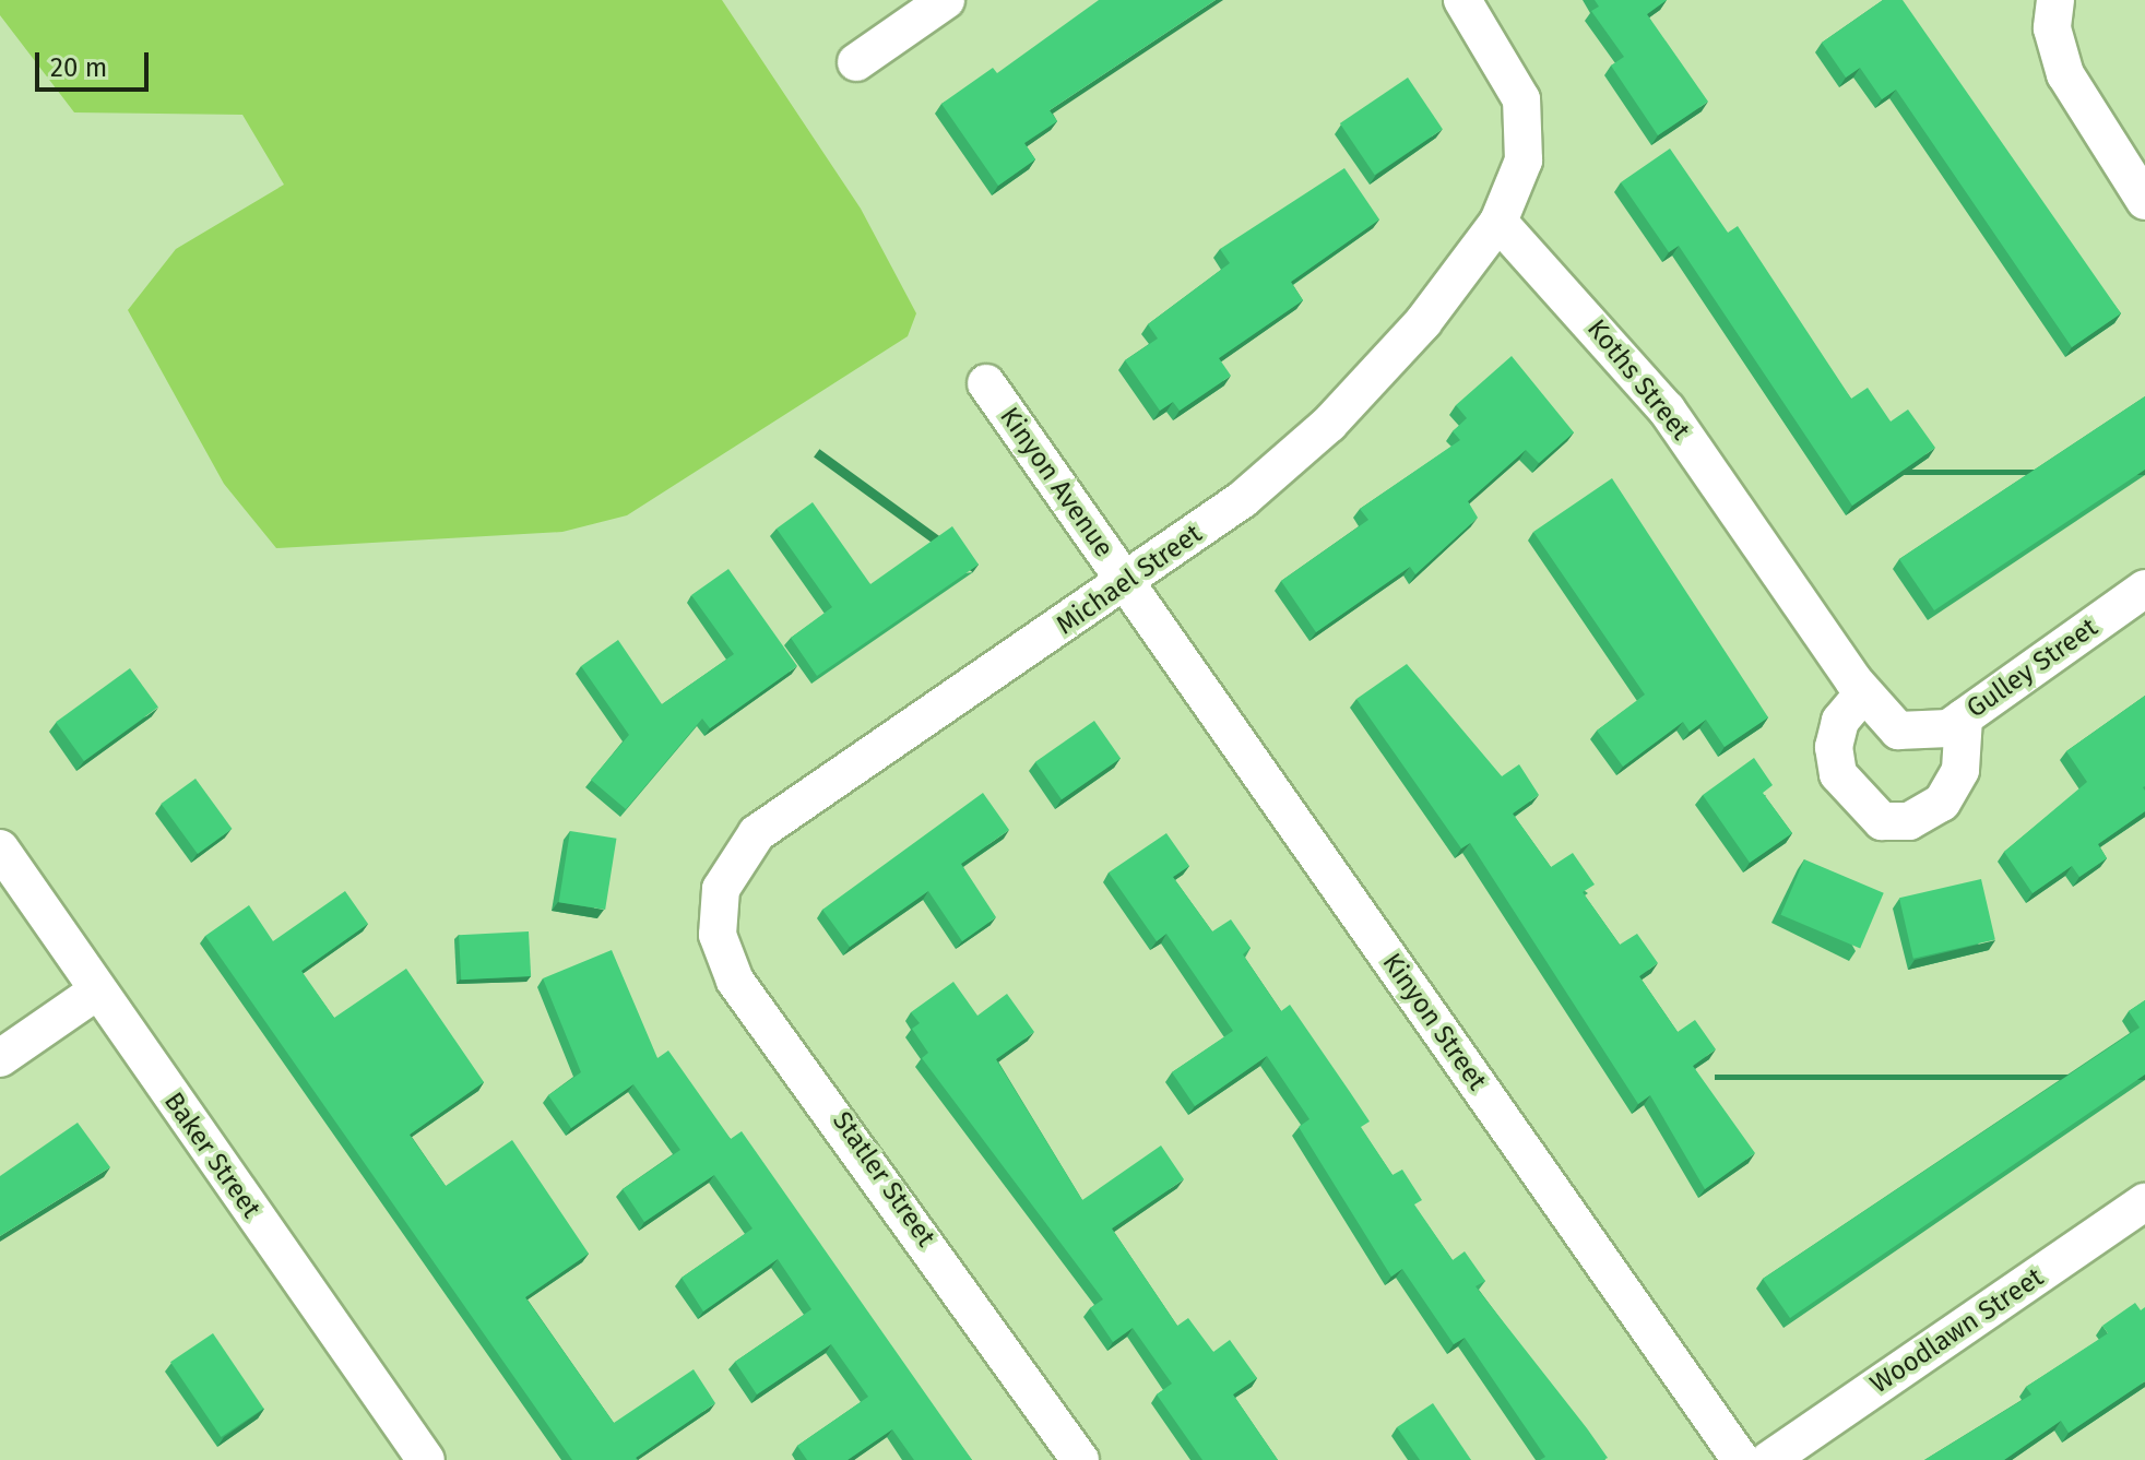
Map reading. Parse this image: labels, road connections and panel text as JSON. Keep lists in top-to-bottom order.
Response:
{
  "streets": {
    "street": [
      "Koths Street",
      "Kinyon Avenue",
      "Michael Street",
      "Gulley Street",
      "Kinyon Street",
      "Baker Street",
      "Statler Street",
      "Woodlawn Street"
    ]
  },
  "crossings": [
    ["Koths Street", "Michael Street"],
    ["Koths Street", "Gulley Street"],
    ["Kinyon Avenue", "Michael Street"],
    ["Kinyon Avenue", "Kinyon Street"],
    ["Michael Street", "Kinyon Street"],
    ["Michael Street", "Statler Street"]
  ],
  "scale_bar": "20 m"
}
